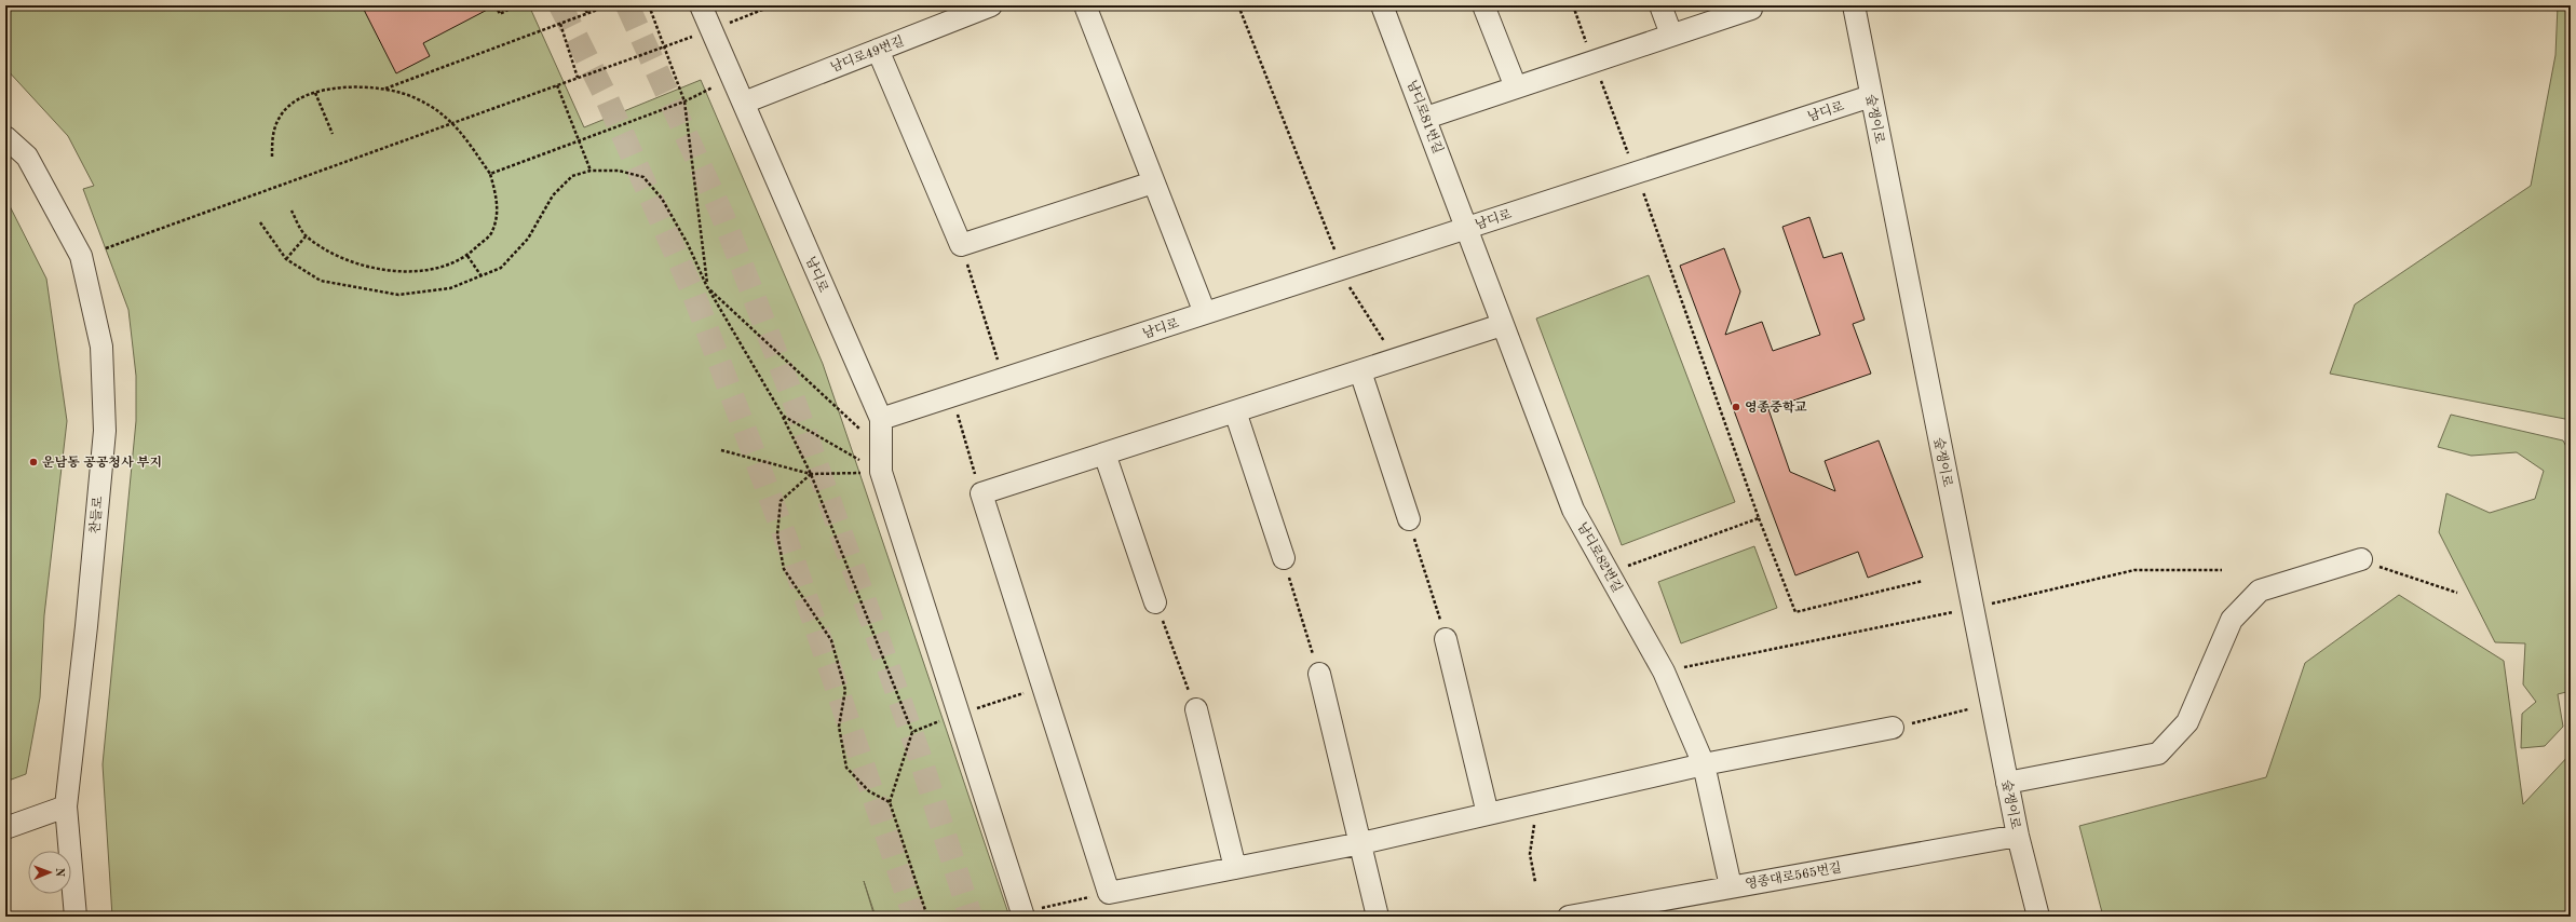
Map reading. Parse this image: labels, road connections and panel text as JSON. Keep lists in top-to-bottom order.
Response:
{
  "streets": {
    "street": [
      "남디로49번길",
      "남디로",
      "남디로81번길",
      "숲쟁이로",
      "찬들로",
      "남디로82번길",
      "영종대로565번길"
    ]
  },
  "crossings": [
    ["남디로49번길", "남디로"],
    ["남디로", "남디로81번길"],
    ["남디로", "숲쟁이로"],
    ["남디로", "남디로82번길"],
    ["남디로81번길", "남디로82번길"],
    ["숲쟁이로", "영종대로565번길"],
    ["남디로82번길", "영종대로565번길"]
  ],
  "places": ["영종중학교", "운남동 공공청사 부지"],
  "north": "right"
}
